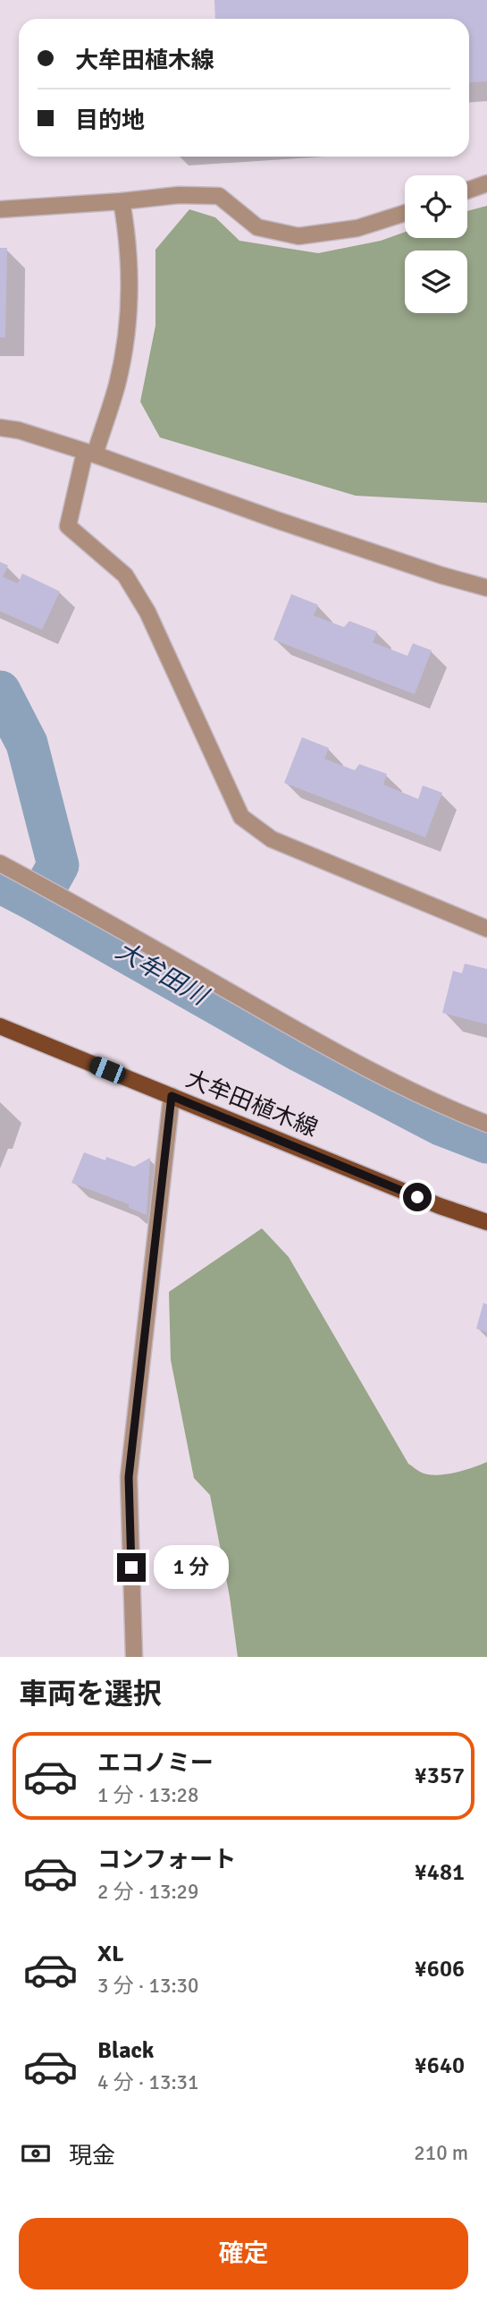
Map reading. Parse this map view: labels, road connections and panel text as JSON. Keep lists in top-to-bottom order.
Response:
{
  "streets": {
    "main road": ["大牟田植木線"]
  },
  "water": ["大牟田川"],
  "page": {
    "banner": ["大牟田植木線", "目的地"],
    "bubble": "1 分",
    "heading": "車両を選択",
    "list": [
      {
        "name": "エコノミー",
        "note": "1 分 · 13:28",
        "value": "¥357"
      },
      {
        "name": "コンフォート",
        "note": "2 分 · 13:29",
        "value": "¥481"
      },
      {
        "name": "XL",
        "note": "3 分 · 13:30",
        "value": "¥606"
      },
      {
        "name": "Black",
        "note": "4 分 · 13:31",
        "value": "¥640"
      }
    ],
    "pay": ["現金", "210 m"],
    "buttons": "確定"
  }
}
